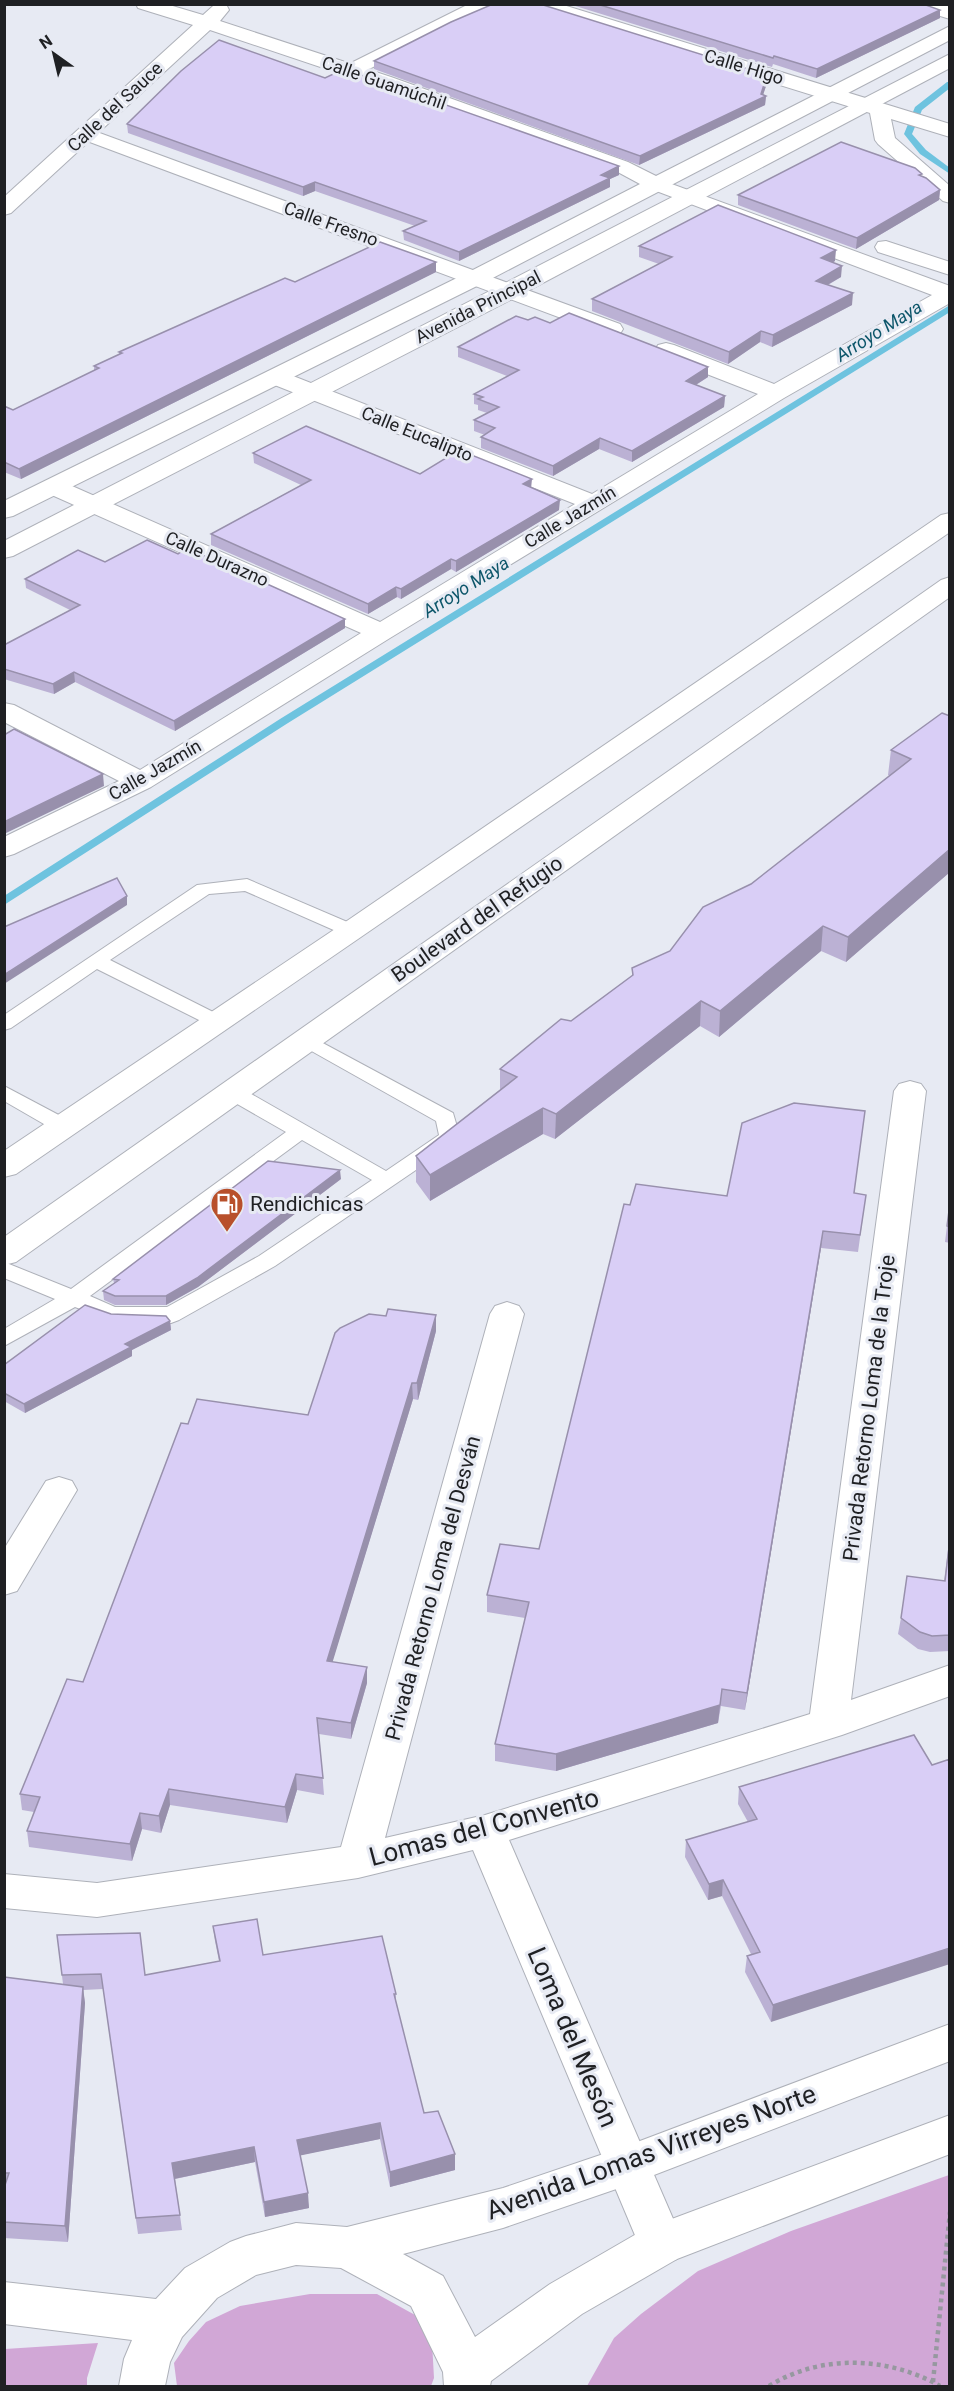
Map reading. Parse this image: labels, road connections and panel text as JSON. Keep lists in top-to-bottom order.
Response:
{
  "streets": {
    "street": [
      "Calle Higo",
      "Calle Guamúchil",
      "Calle del Sauce",
      "Calle Fresno",
      "Avenida Principal",
      "Calle Eucalipto",
      "Calle Jazmín",
      "Calle Durazno",
      "Boulevard del Refugio",
      "Privada Retorno Loma de la Troje",
      "Privada Retorno Loma del Desván",
      "Lomas del Convento",
      "Loma del Mesón",
      "Avenida Lomas Virreyes Norte"
    ]
  },
  "crossings": [
    ["Calle Higo", "Avenida Principal"],
    ["Calle Guamúchil", "Calle del Sauce"],
    ["Calle Guamúchil", "Avenida Principal"],
    ["Calle Guamúchil", "Calle Jazmín"],
    ["Calle del Sauce", "Calle Fresno"],
    ["Calle Fresno", "Avenida Principal"],
    ["Calle Fresno", "Calle Jazmín"],
    ["Avenida Principal", "Calle Eucalipto"],
    ["Avenida Principal", "Calle Durazno"],
    ["Calle Eucalipto", "Calle Jazmín"],
    ["Calle Jazmín", "Calle Durazno"],
    ["Privada Retorno Loma de la Troje", "Lomas del Convento"],
    ["Privada Retorno Loma del Desván", "Lomas del Convento"],
    ["Lomas del Convento", "Loma del Mesón"],
    ["Loma del Mesón", "Avenida Lomas Virreyes Norte"]
  ],
  "water": ["Arroyo Maya"],
  "places": {
    "fuel station": ["Rendichicas"]
  },
  "north": "top left"
}
